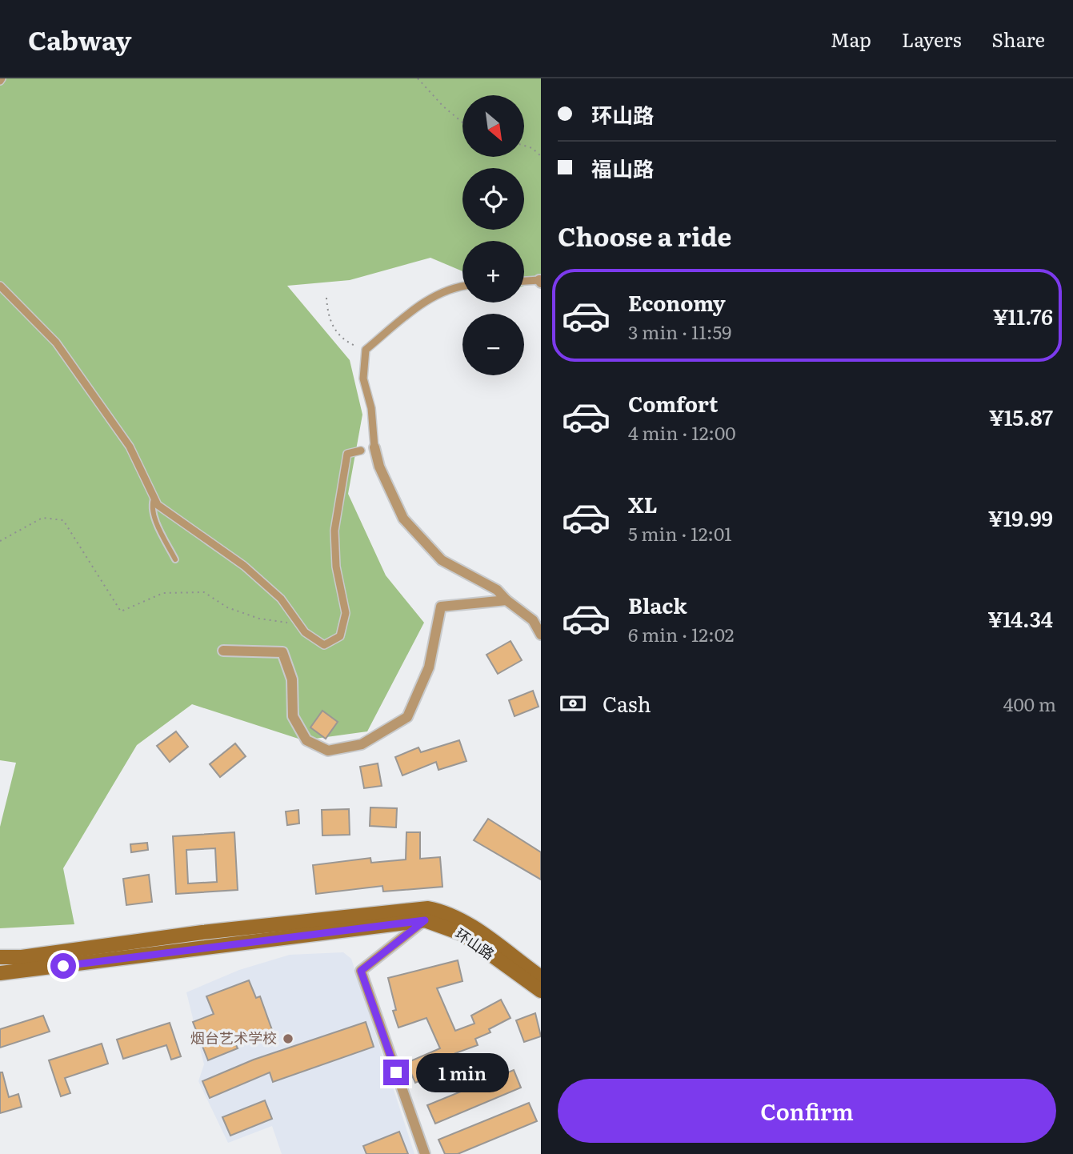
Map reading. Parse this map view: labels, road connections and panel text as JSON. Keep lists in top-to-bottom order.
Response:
{
  "streets": {
    "main road": ["环山路"]
  },
  "places": ["烟台艺术学校"],
  "north": "bottom right",
  "page": {
    "header": "Cabway",
    "nav": ["Map", "Layers", "Share"],
    "banner": ["环山路", "福山路"],
    "map_buttons": ["+", "−"],
    "heading": "Choose a ride",
    "list": [
      {
        "name": "Economy",
        "note": "3 min · 11:59",
        "value": "¥11.76"
      },
      {
        "name": "Comfort",
        "note": "4 min · 12:00",
        "value": "¥15.87"
      },
      {
        "name": "XL",
        "note": "5 min · 12:01",
        "value": "¥19.99"
      },
      {
        "name": "Black",
        "note": "6 min · 12:02",
        "value": "¥14.34"
      }
    ],
    "pay": ["Cash", "400 m"],
    "bubble": "1 min",
    "buttons": "Confirm"
  }
}
